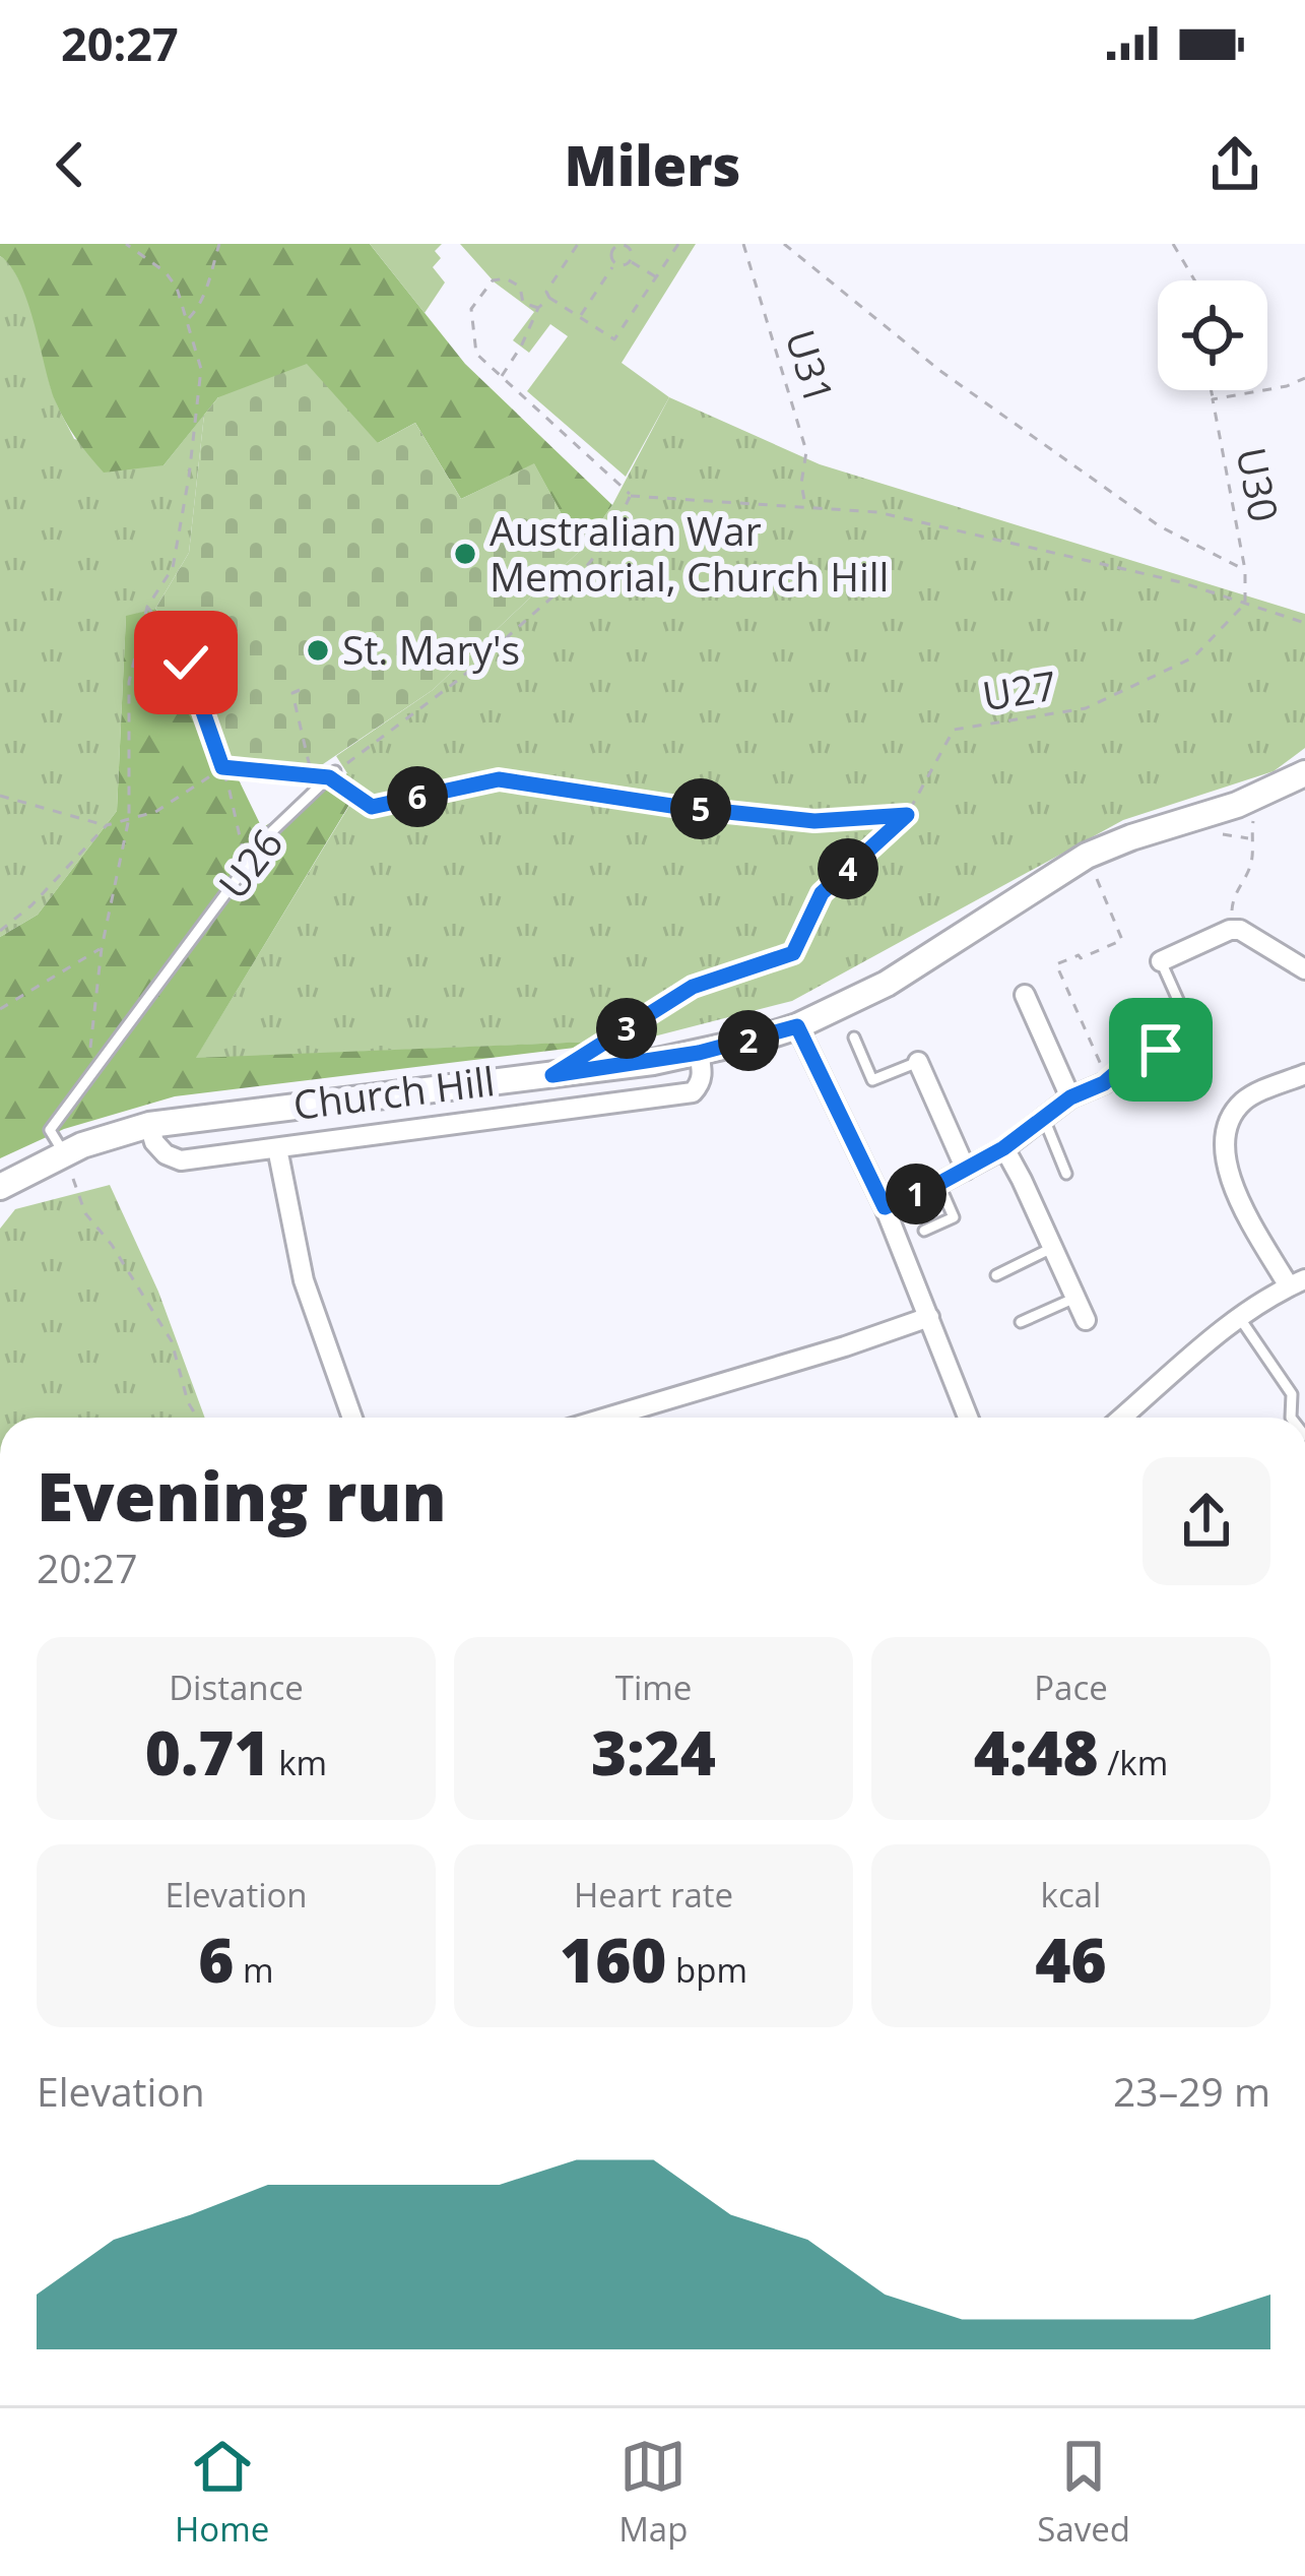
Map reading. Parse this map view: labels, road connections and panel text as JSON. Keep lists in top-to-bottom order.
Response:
{
  "streets": {
    "street": ["Church Hill"],
    "lane": ["U26"],
    "path": ["U31", "U30", "U27"]
  },
  "crossings": [
    ["U30", "U27"],
    ["U26", "Church Hill"]
  ],
  "places": ["Australian War Memorial, Church Hill", "St. Mary's"],
  "page": {
    "status": "20:27",
    "header": "Milers",
    "pins": [
      "6",
      "5",
      "4",
      "3",
      "2",
      "1"
    ],
    "heading": ["Evening run", "20:27"],
    "stats": [
      ["Distance", "0.71 km"],
      ["Time", "3:24"],
      ["Pace", "4:48 /km"],
      ["Elevation", "6 m"],
      ["Heart rate", "160 bpm"],
      ["kcal", "46"]
    ],
    "chart": ["Elevation", "23–29 m"],
    "tabs": ["Home", "Map", "Saved"]
  }
}
